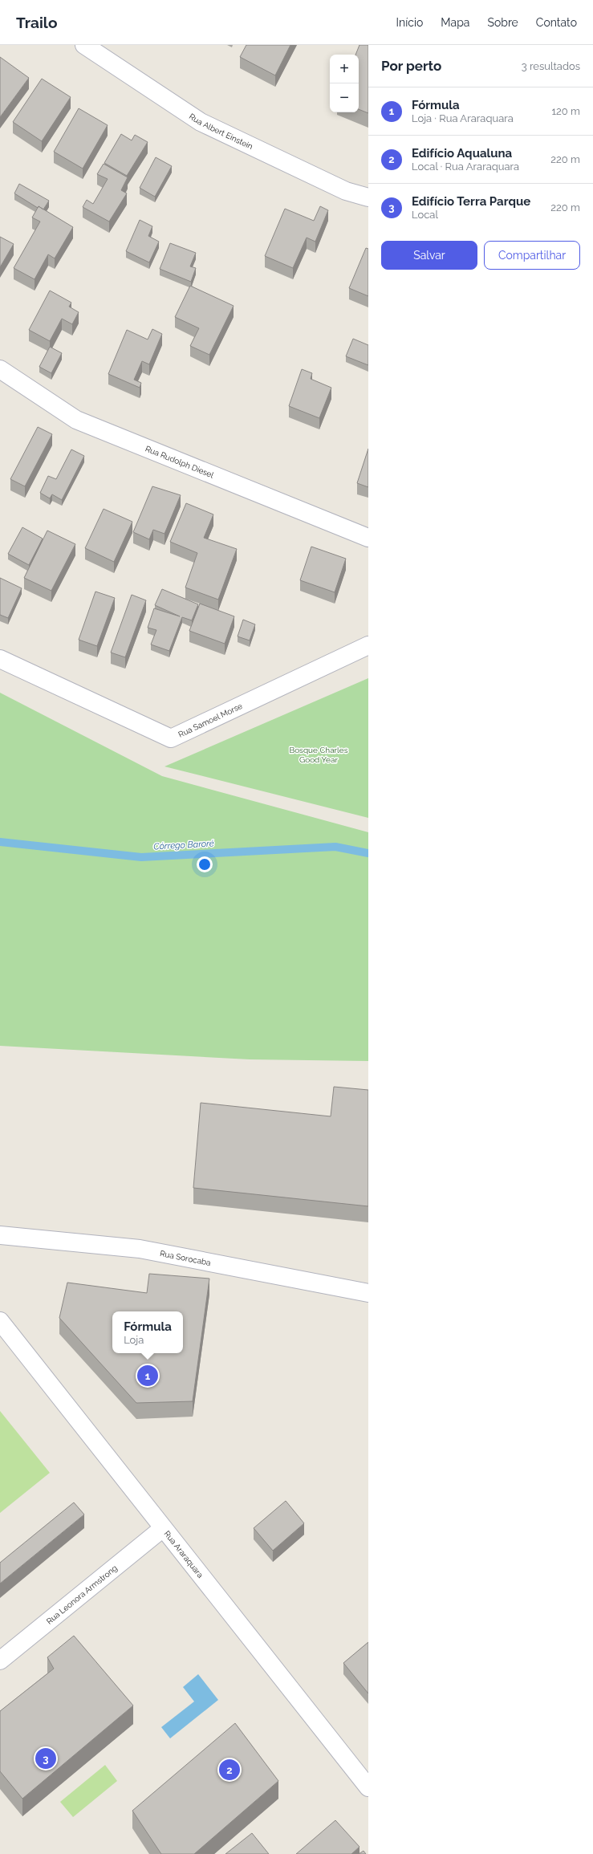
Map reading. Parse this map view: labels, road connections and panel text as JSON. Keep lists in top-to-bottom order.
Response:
{
  "streets": {
    "street": [
      "Rua Albert Einstein",
      "Rua Rudolph Diesel",
      "Rua Samoel Morse",
      "Rua Sorocaba",
      "Rua Araraquara",
      "Rua Leonora Armstrong"
    ]
  },
  "crossings": [
    ["Rua Araraquara", "Rua Leonora Armstrong"]
  ],
  "water": ["Córrego Baroré"],
  "parks": ["Bosque Charles Good Year"],
  "page": {
    "header": "Trailo",
    "nav": [
      "Início",
      "Mapa",
      "Sobre",
      "Contato"
    ],
    "heading": ["Por perto", "3 resultados"],
    "map_buttons": ["+", "−"],
    "list": [
      {
        "mark": "1",
        "name": "Fórmula",
        "note": "Loja · Rua Araraquara",
        "value": "120 m"
      },
      {
        "mark": "2",
        "name": "Edifício Aqualuna",
        "note": "Local · Rua Araraquara",
        "value": "220 m"
      },
      {
        "mark": "3",
        "name": "Edifício Terra Parque",
        "note": "Local",
        "value": "220 m"
      }
    ],
    "buttons": ["Salvar", "Compartilhar"],
    "popup": ["Fórmula", "Loja"],
    "pins": ["1", "3", "2"]
  }
}
